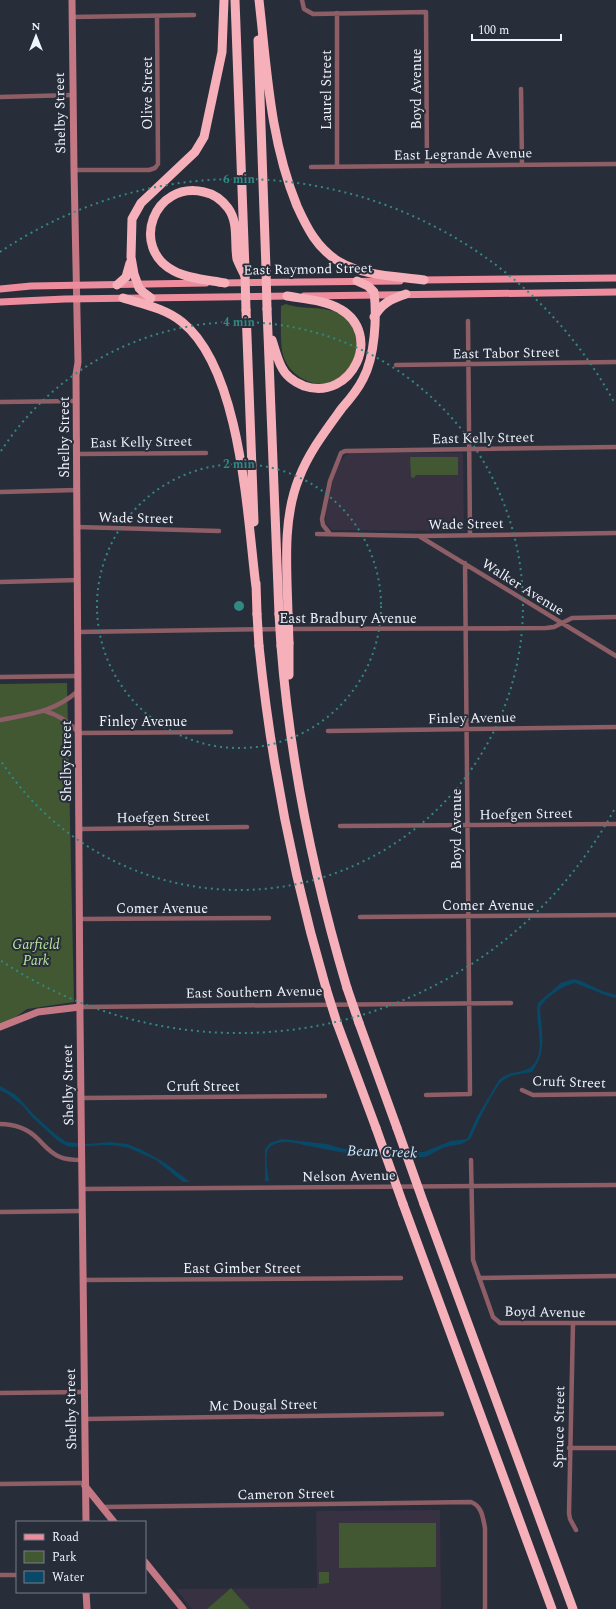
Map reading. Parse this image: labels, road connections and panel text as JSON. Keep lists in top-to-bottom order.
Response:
{
  "streets": {
    "main road": ["Shelby Street", "East Raymond Street", "East Southern Avenue"],
    "street": [
      "Boyd Avenue",
      "Laurel Street",
      "Olive Street",
      "East Legrande Avenue",
      "East Tabor Street",
      "East Kelly Street",
      "Wade Street",
      "Walker Avenue",
      "East Bradbury Avenue",
      "Finley Avenue",
      "Hoefgen Street",
      "Comer Avenue",
      "Cruft Street",
      "Nelson Avenue",
      "East Gimber Street",
      "Mc Dougal Street",
      "Spruce Street",
      "Cameron Street"
    ]
  },
  "crossings": [
    ["Boyd Avenue", "Laurel Street"],
    ["Boyd Avenue", "East Legrande Avenue"],
    ["Boyd Avenue", "Walker Avenue"],
    ["Boyd Avenue", "East Bradbury Avenue"],
    ["Boyd Avenue", "Finley Avenue"],
    ["Boyd Avenue", "Hoefgen Street"],
    ["Boyd Avenue", "Comer Avenue"],
    ["Boyd Avenue", "East Southern Avenue"],
    ["Boyd Avenue", "Nelson Avenue"],
    ["Boyd Avenue", "Spruce Street"],
    ["Laurel Street", "East Legrande Avenue"],
    ["Olive Street", "Shelby Street"],
    ["Shelby Street", "East Raymond Street"],
    ["Shelby Street", "East Kelly Street"],
    ["Shelby Street", "Wade Street"],
    ["Shelby Street", "East Bradbury Avenue"],
    ["Shelby Street", "Finley Avenue"],
    ["Shelby Street", "Hoefgen Street"],
    ["Shelby Street", "Comer Avenue"],
    ["Shelby Street", "East Southern Avenue"],
    ["Shelby Street", "Cruft Street"],
    ["Shelby Street", "Nelson Avenue"],
    ["Shelby Street", "East Gimber Street"],
    ["Shelby Street", "Mc Dougal Street"],
    ["East Kelly Street", "Wade Street"],
    ["Wade Street", "Walker Avenue"],
    ["Walker Avenue", "East Bradbury Avenue"]
  ],
  "water": ["Bean Creek"],
  "parks": ["Garfield Park"],
  "legend": ["Road", "Park", "Water"],
  "scale_bar": "100 m",
  "north": "top",
  "rings": ["6 min", "4 min", "2 min"]
}
